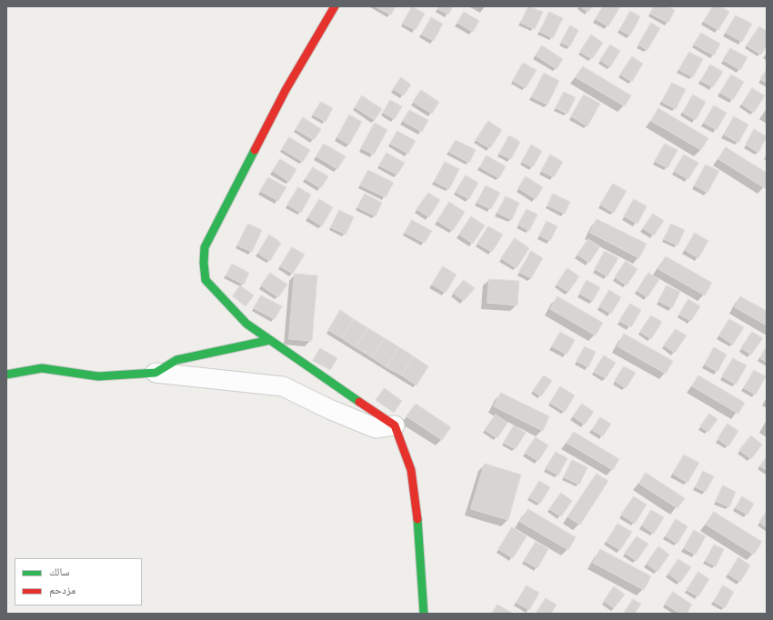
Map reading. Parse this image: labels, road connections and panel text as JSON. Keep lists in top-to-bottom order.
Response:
{
  "legend": ["سالك", "مزدحم"]
}
